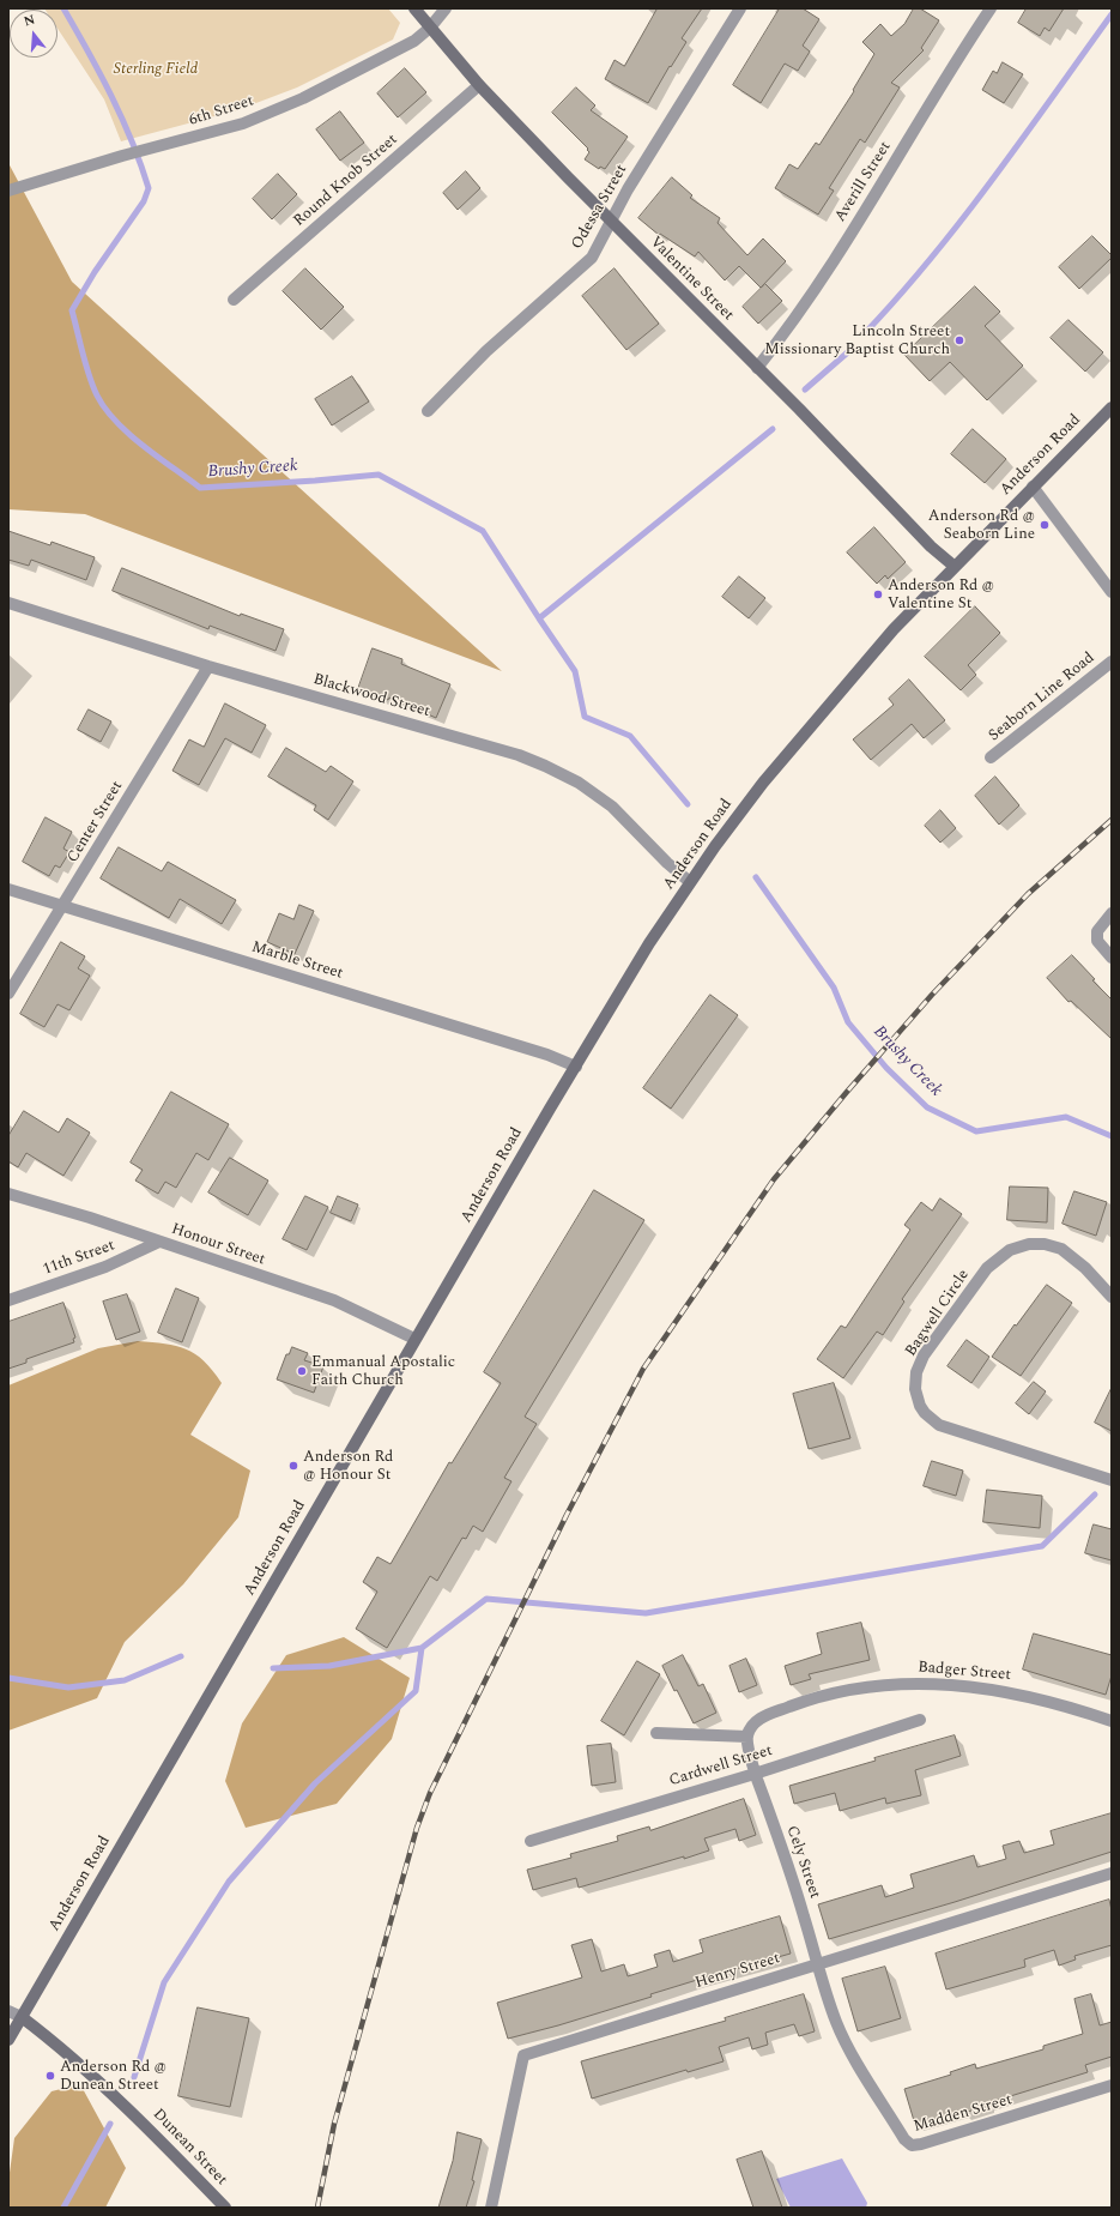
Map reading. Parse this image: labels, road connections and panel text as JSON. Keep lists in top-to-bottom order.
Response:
{
  "streets": {
    "main road": ["Valentine Street", "Anderson Road", "Dunean Street"],
    "street": [
      "6th Street",
      "Round Knob Street",
      "Averill Street",
      "Odessa Street",
      "Blackwood Street",
      "Seaborn Line Road",
      "Center Street",
      "Marble Street",
      "Honour Street",
      "11th Street",
      "Bagwell Circle",
      "Badger Street",
      "Cardwell Street",
      "Cely Street",
      "Henry Street",
      "Madden Street"
    ]
  },
  "crossings": [
    ["6th Street", "Valentine Street"],
    ["Round Knob Street", "Valentine Street"],
    ["Averill Street", "Valentine Street"],
    ["Odessa Street", "Valentine Street"],
    ["Valentine Street", "Anderson Road"],
    ["Anderson Road", "Blackwood Street"],
    ["Anderson Road", "Marble Street"],
    ["Anderson Road", "Honour Street"],
    ["Anderson Road", "Dunean Street"],
    ["Blackwood Street", "Center Street"],
    ["Center Street", "Marble Street"],
    ["Honour Street", "11th Street"],
    ["Cardwell Street", "Cely Street"],
    ["Cely Street", "Henry Street"],
    ["Cely Street", "Madden Street"],
    ["Henry Street", "Madden Street"]
  ],
  "water": ["Brushy Creek"],
  "parks": ["Sterling Field"],
  "places": [
    "Lincoln Street Missionary Baptist Church",
    "Anderson Rd @ Seaborn Line",
    "Anderson Rd @ Valentine St",
    "Emmanual Apostalic Faith Church",
    "Anderson Rd @ Honour St",
    "Anderson Rd @ Dunean Street"
  ],
  "north": "top"
}
